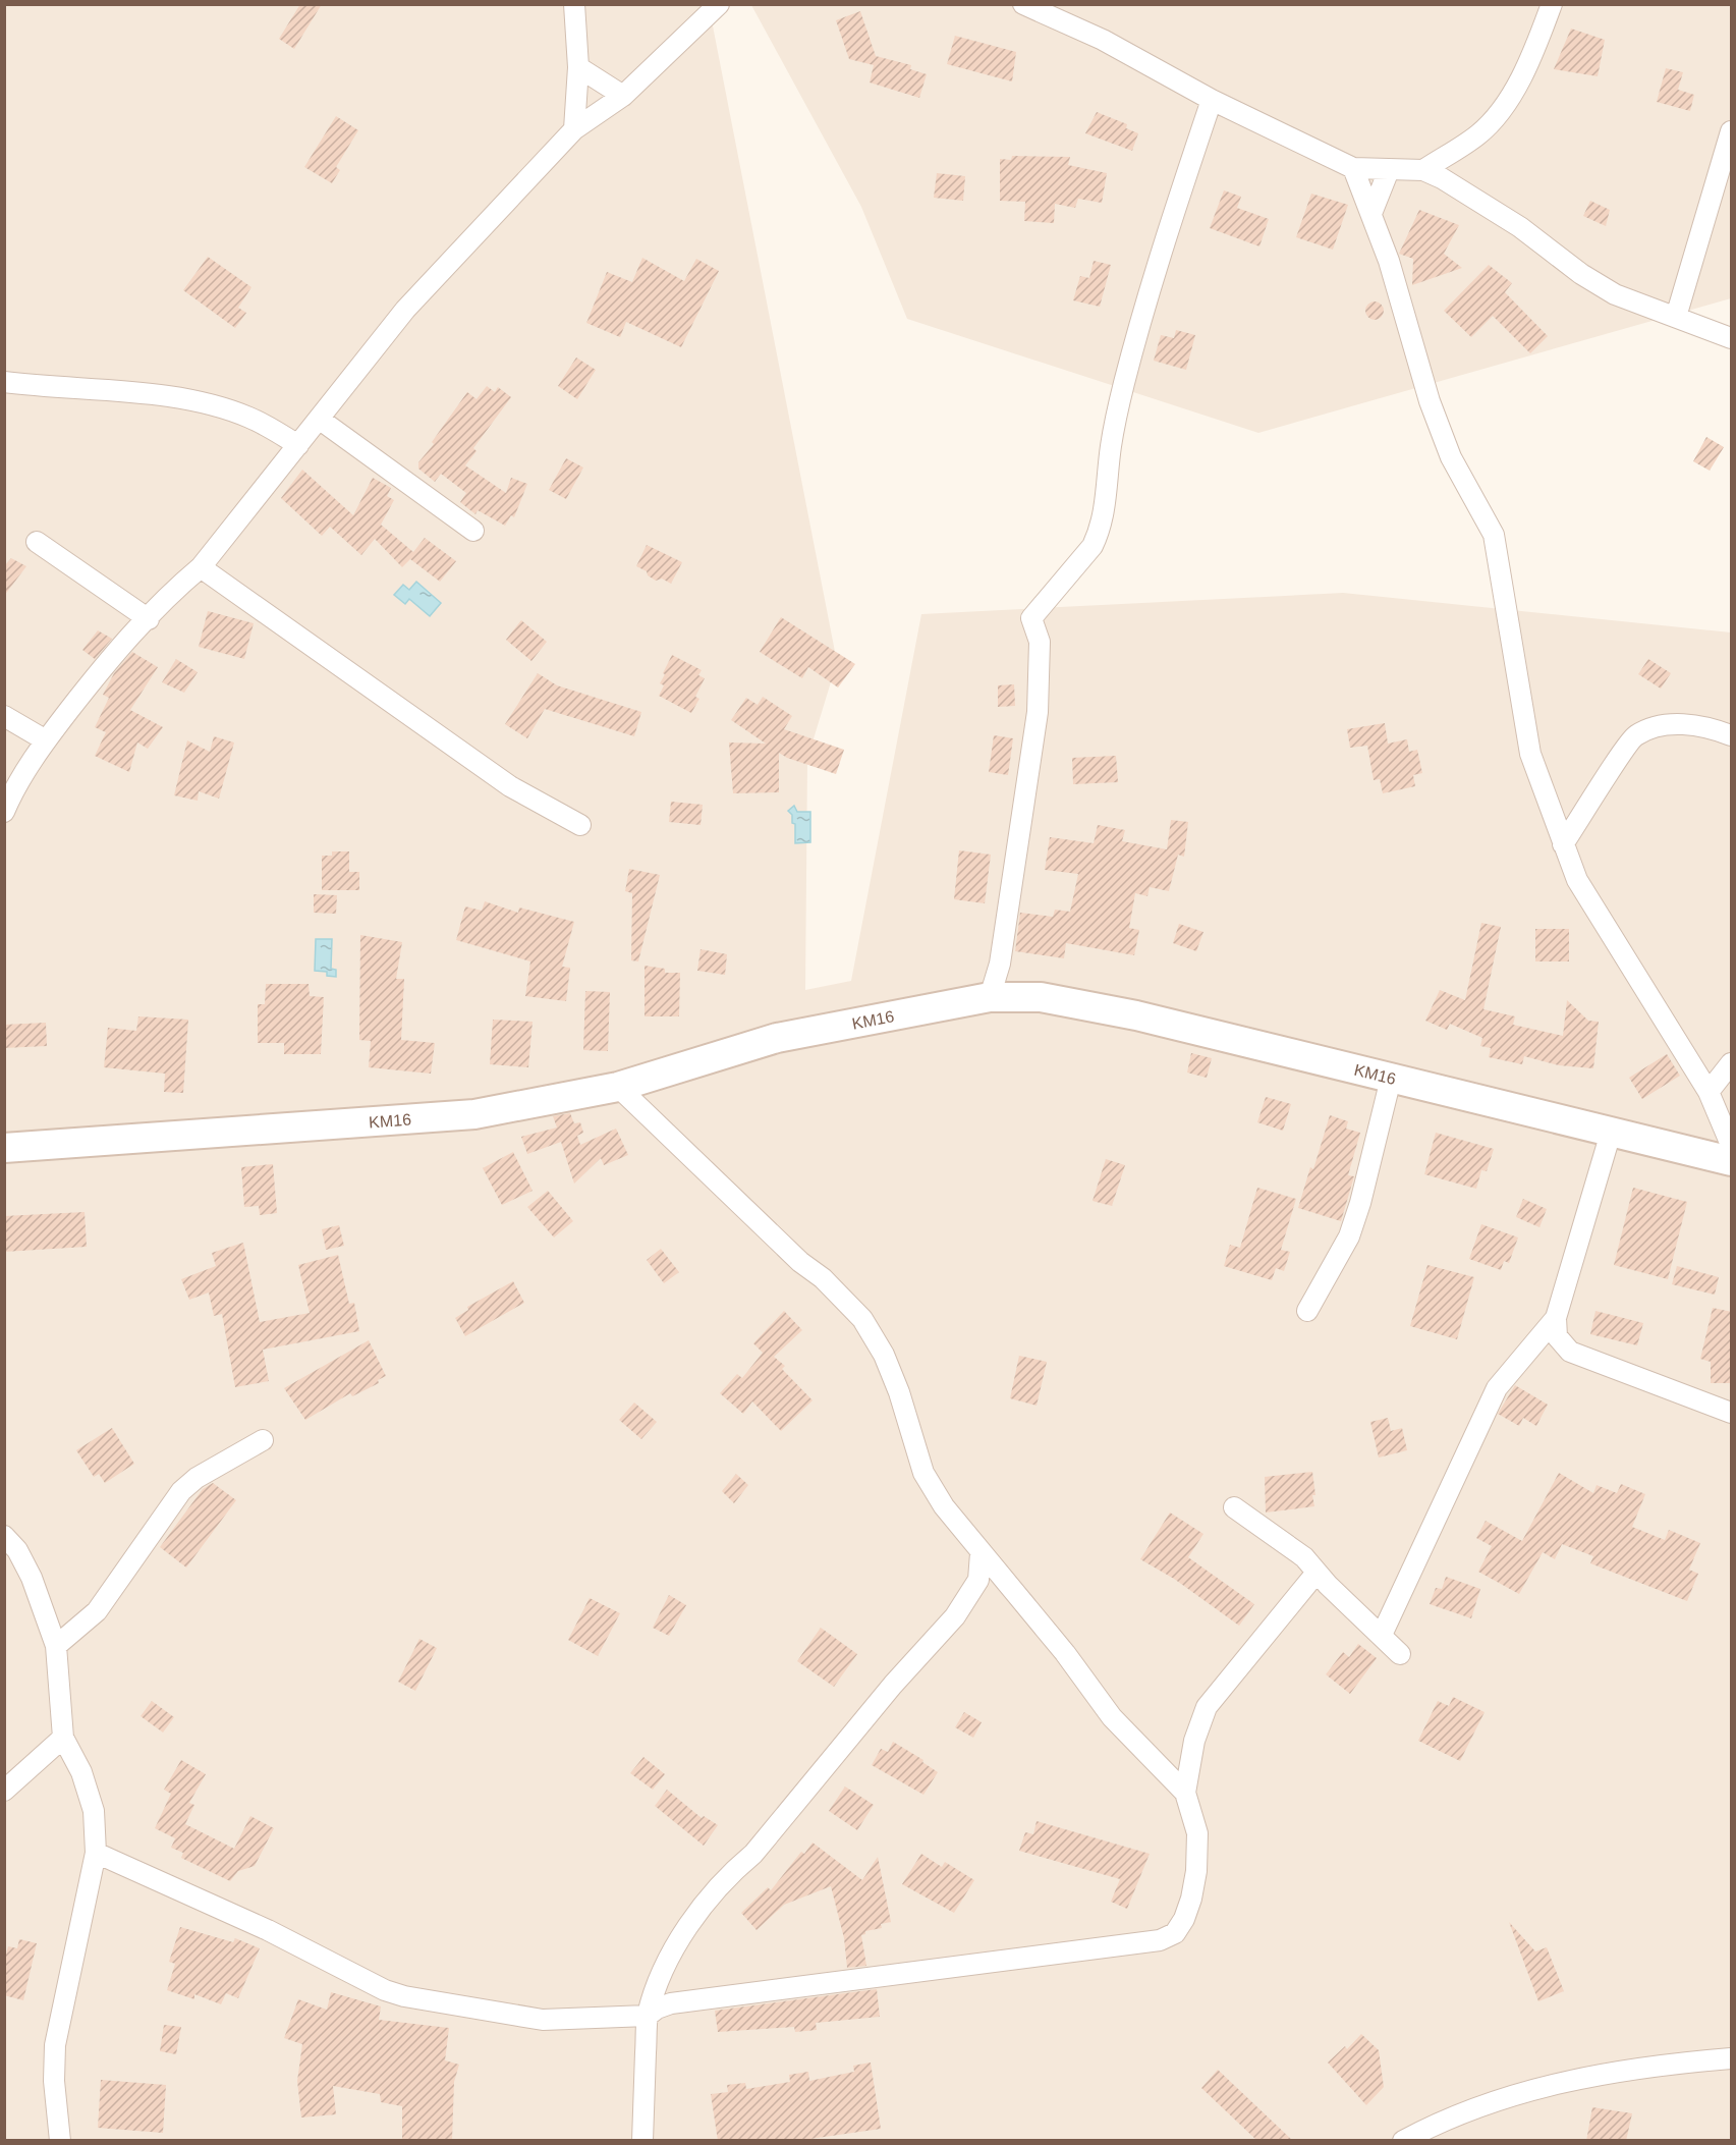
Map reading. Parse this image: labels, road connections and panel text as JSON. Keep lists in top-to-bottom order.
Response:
{
  "streets": {
    "street": ["KM16"]
  }
}
